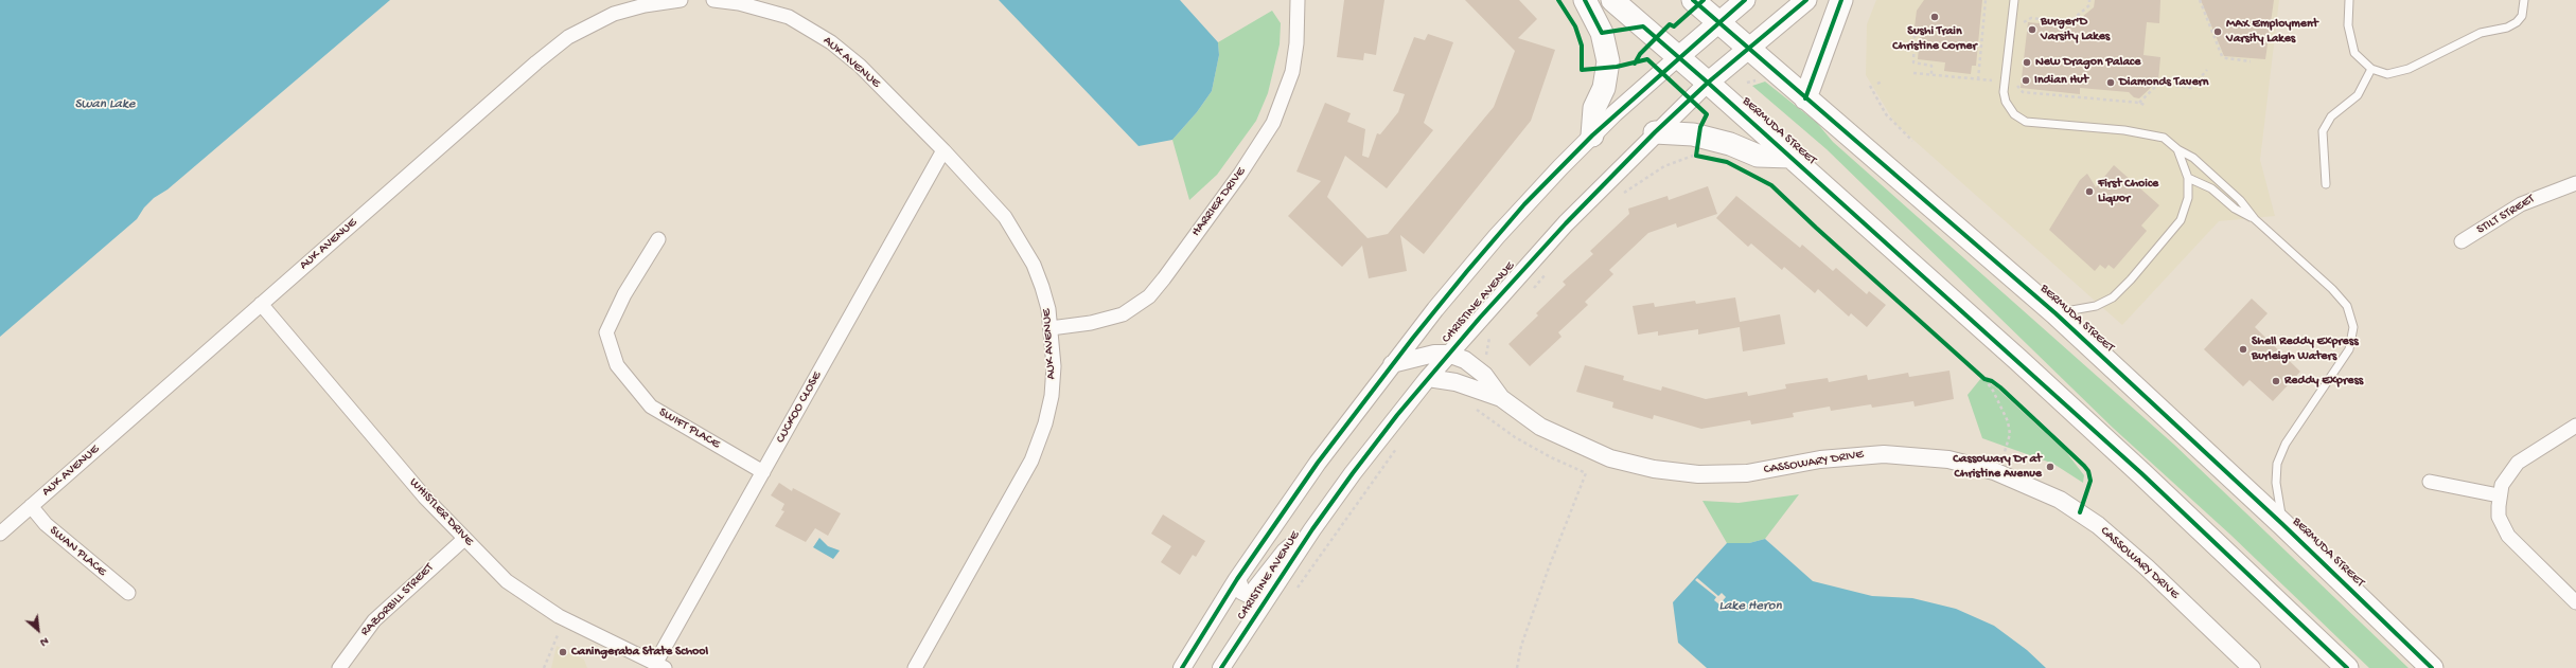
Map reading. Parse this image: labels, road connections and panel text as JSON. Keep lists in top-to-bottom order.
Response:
{
  "streets": {
    "main road": ["BERMUDA STREET", "CHRISTINE AVENUE"],
    "street": [
      "AUK AVENUE",
      "HARRIER DRIVE",
      "STILT STREET",
      "CUCKOO CLOSE",
      "SWIFT PLACE",
      "CASSOWARY DRIVE",
      "WHISTLER DRIVE",
      "SWAN PLACE",
      "RAZORBILL STREET"
    ]
  },
  "crossings": [
    ["AUK AVENUE", "HARRIER DRIVE"],
    ["AUK AVENUE", "CUCKOO CLOSE"],
    ["AUK AVENUE", "WHISTLER DRIVE"],
    ["AUK AVENUE", "SWAN PLACE"],
    ["BERMUDA STREET", "CHRISTINE AVENUE"],
    ["CHRISTINE AVENUE", "CASSOWARY DRIVE"],
    ["CUCKOO CLOSE", "SWIFT PLACE"],
    ["CUCKOO CLOSE", "WHISTLER DRIVE"],
    ["WHISTLER DRIVE", "RAZORBILL STREET"]
  ],
  "water": ["Swan Lake", "Lake Heron"],
  "places": [
    "Sushi Train Christine Corner",
    "Burger'D Varsity Lakes",
    "MAX Employment Varsity Lakes",
    "New Dragon Palace",
    "Indian Hut",
    "Diamonds Tavern",
    "First Choice Liquor",
    "Shell Reddy Express Burleigh Waters",
    "Reddy Express",
    "Cassowary Dr at Christine Avenue",
    "Caningeraba State School"
  ],
  "north": "bottom right"
}
